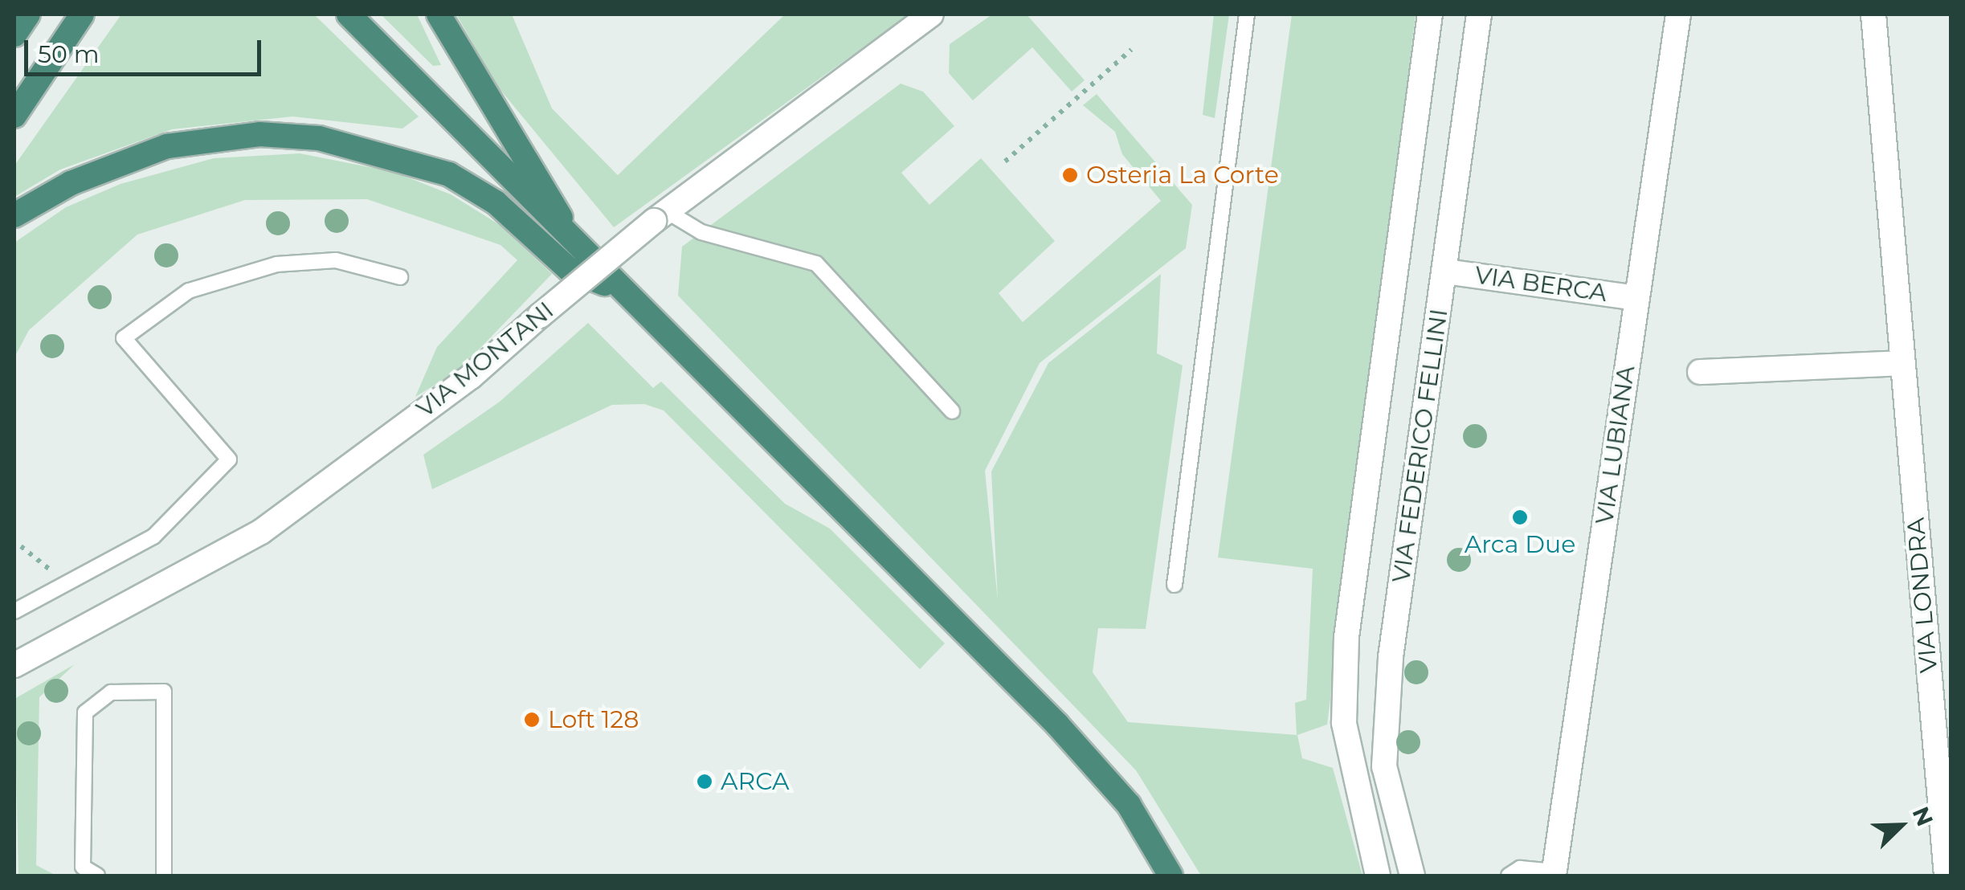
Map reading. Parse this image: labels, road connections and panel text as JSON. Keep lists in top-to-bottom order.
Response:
{
  "streets": {
    "street": [
      "VIA BERCA",
      "VIA MONTANI",
      "VIA LUBIANA",
      "VIA FEDERICO FELLINI",
      "VIA LONDRA"
    ]
  },
  "crossings": [
    ["VIA BERCA", "VIA LUBIANA"],
    ["VIA BERCA", "VIA FEDERICO FELLINI"]
  ],
  "places": [
    "Osteria La Corte",
    "Arca Due",
    "Loft 128",
    "ARCA"
  ],
  "scale_bar": "50 m",
  "north": "top right"
}
